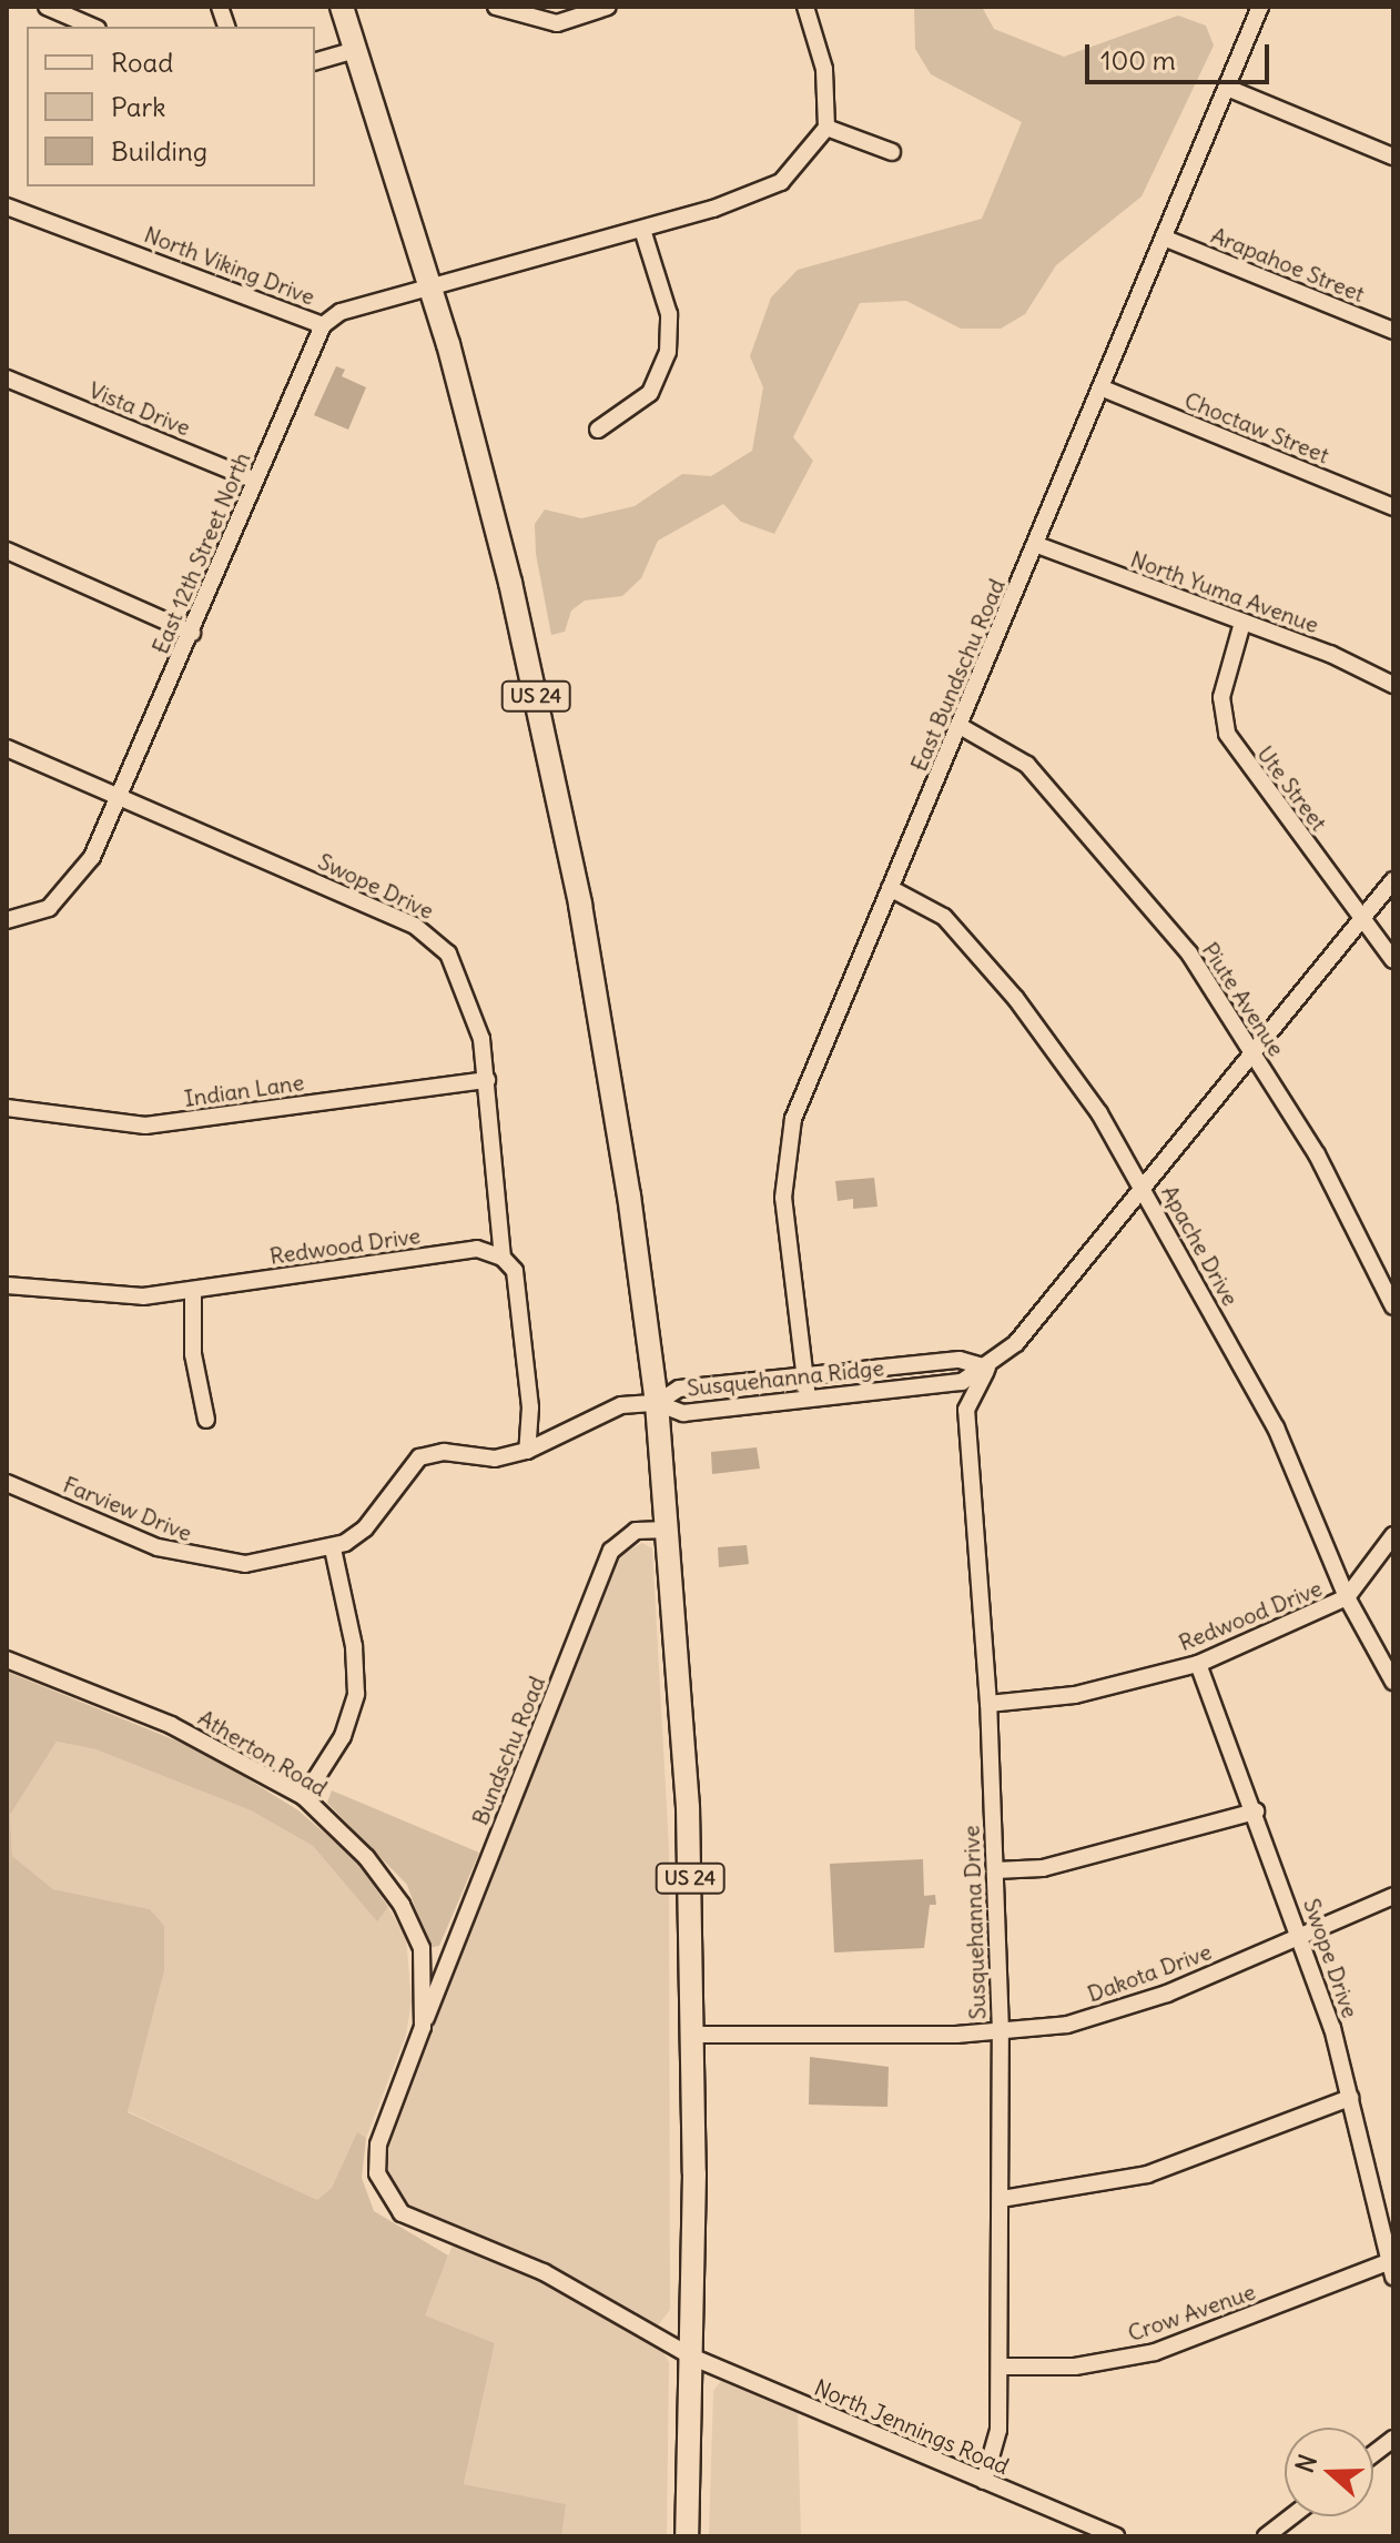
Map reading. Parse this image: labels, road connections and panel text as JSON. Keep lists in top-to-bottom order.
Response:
{
  "streets": {
    "highway": ["US 24"],
    "street": [
      "Arapahoe Street",
      "North Viking Drive",
      "Vista Drive",
      "Choctaw Street",
      "East 12th Street North",
      "North Yuma Avenue",
      "East Bundschu Road",
      "Ute Street",
      "Swope Drive",
      "Piute Avenue",
      "Indian Lane",
      "Redwood Drive",
      "Apache Drive",
      "Susquehanna Ridge",
      "Farview Drive",
      "Bundschu Road",
      "Atherton Road",
      "Susquehanna Drive",
      "Dakota Drive",
      "Crow Avenue",
      "North Jennings Road"
    ]
  },
  "crossings": [
    ["Arapahoe Street", "East Bundschu Road"],
    ["North Viking Drive", "East 12th Street North"],
    ["North Viking Drive", "US 24"],
    ["Vista Drive", "East 12th Street North"],
    ["Choctaw Street", "East Bundschu Road"],
    ["East 12th Street North", "Swope Drive"],
    ["North Yuma Avenue", "East Bundschu Road"],
    ["North Yuma Avenue", "Ute Street"],
    ["East Bundschu Road", "Piute Avenue"],
    ["East Bundschu Road", "Apache Drive"],
    ["East Bundschu Road", "Susquehanna Ridge"],
    ["US 24", "Susquehanna Ridge"],
    ["US 24", "Farview Drive"],
    ["US 24", "Bundschu Road"],
    ["US 24", "Atherton Road"],
    ["US 24", "Dakota Drive"],
    ["US 24", "North Jennings Road"],
    ["Ute Street", "Susquehanna Ridge"],
    ["Swope Drive", "Indian Lane"],
    ["Swope Drive", "Redwood Drive"],
    ["Swope Drive", "Farview Drive"],
    ["Swope Drive", "Dakota Drive"],
    ["Swope Drive", "Crow Avenue"],
    ["Piute Avenue", "Susquehanna Ridge"],
    ["Redwood Drive", "Apache Drive"],
    ["Redwood Drive", "Susquehanna Drive"],
    ["Apache Drive", "Susquehanna Ridge"],
    ["Susquehanna Ridge", "Farview Drive"],
    ["Susquehanna Ridge", "Susquehanna Drive"],
    ["Bundschu Road", "Atherton Road"],
    ["Atherton Road", "North Jennings Road"],
    ["Susquehanna Drive", "Dakota Drive"],
    ["Susquehanna Drive", "Crow Avenue"],
    ["Susquehanna Drive", "North Jennings Road"]
  ],
  "legend": ["Road", "Park", "Building"],
  "scale_bar": "100 m",
  "north": "left"
}
